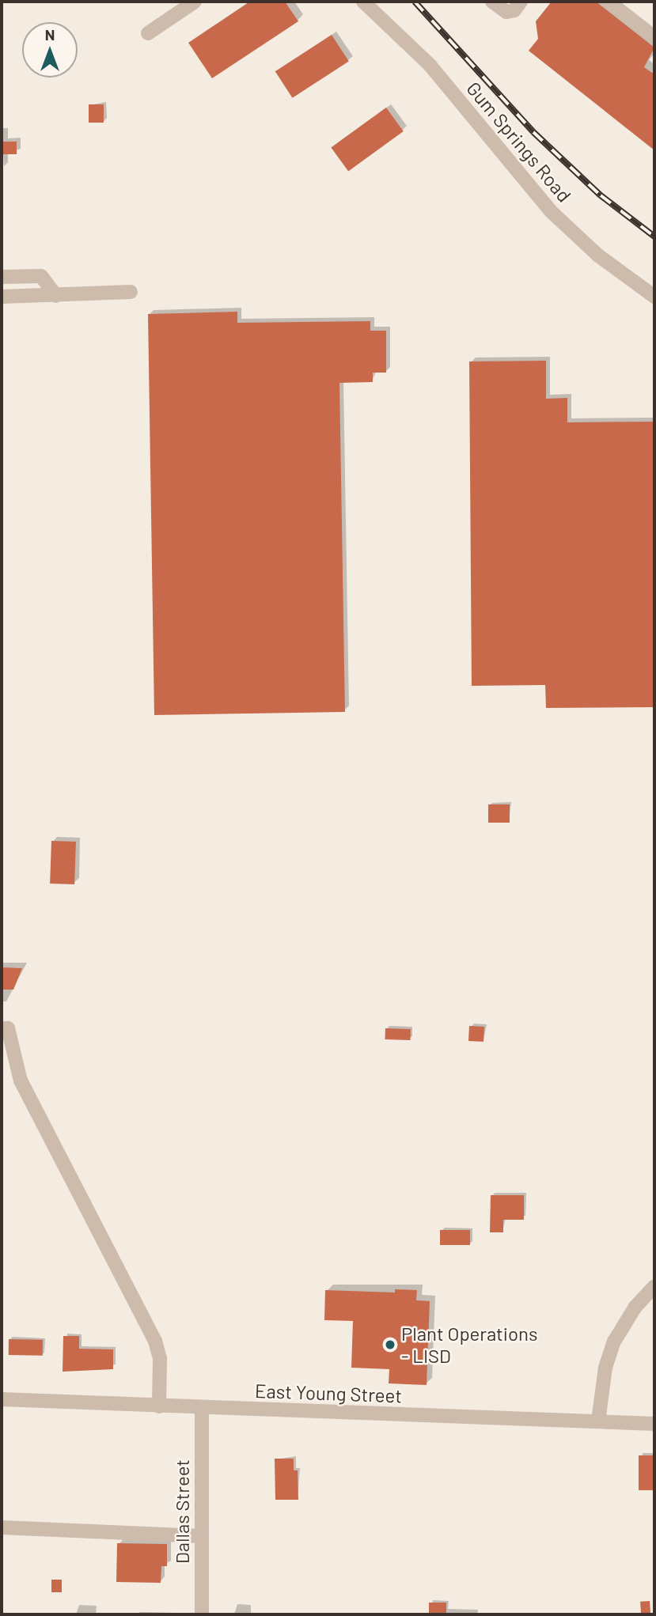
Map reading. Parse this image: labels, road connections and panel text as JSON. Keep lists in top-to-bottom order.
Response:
{
  "streets": {
    "street": ["Gum Springs Road", "East Young Street", "Dallas Street"]
  },
  "crossings": [
    ["East Young Street", "Dallas Street"]
  ],
  "places": ["Plant Operations - LISD"],
  "north": "top"
}
